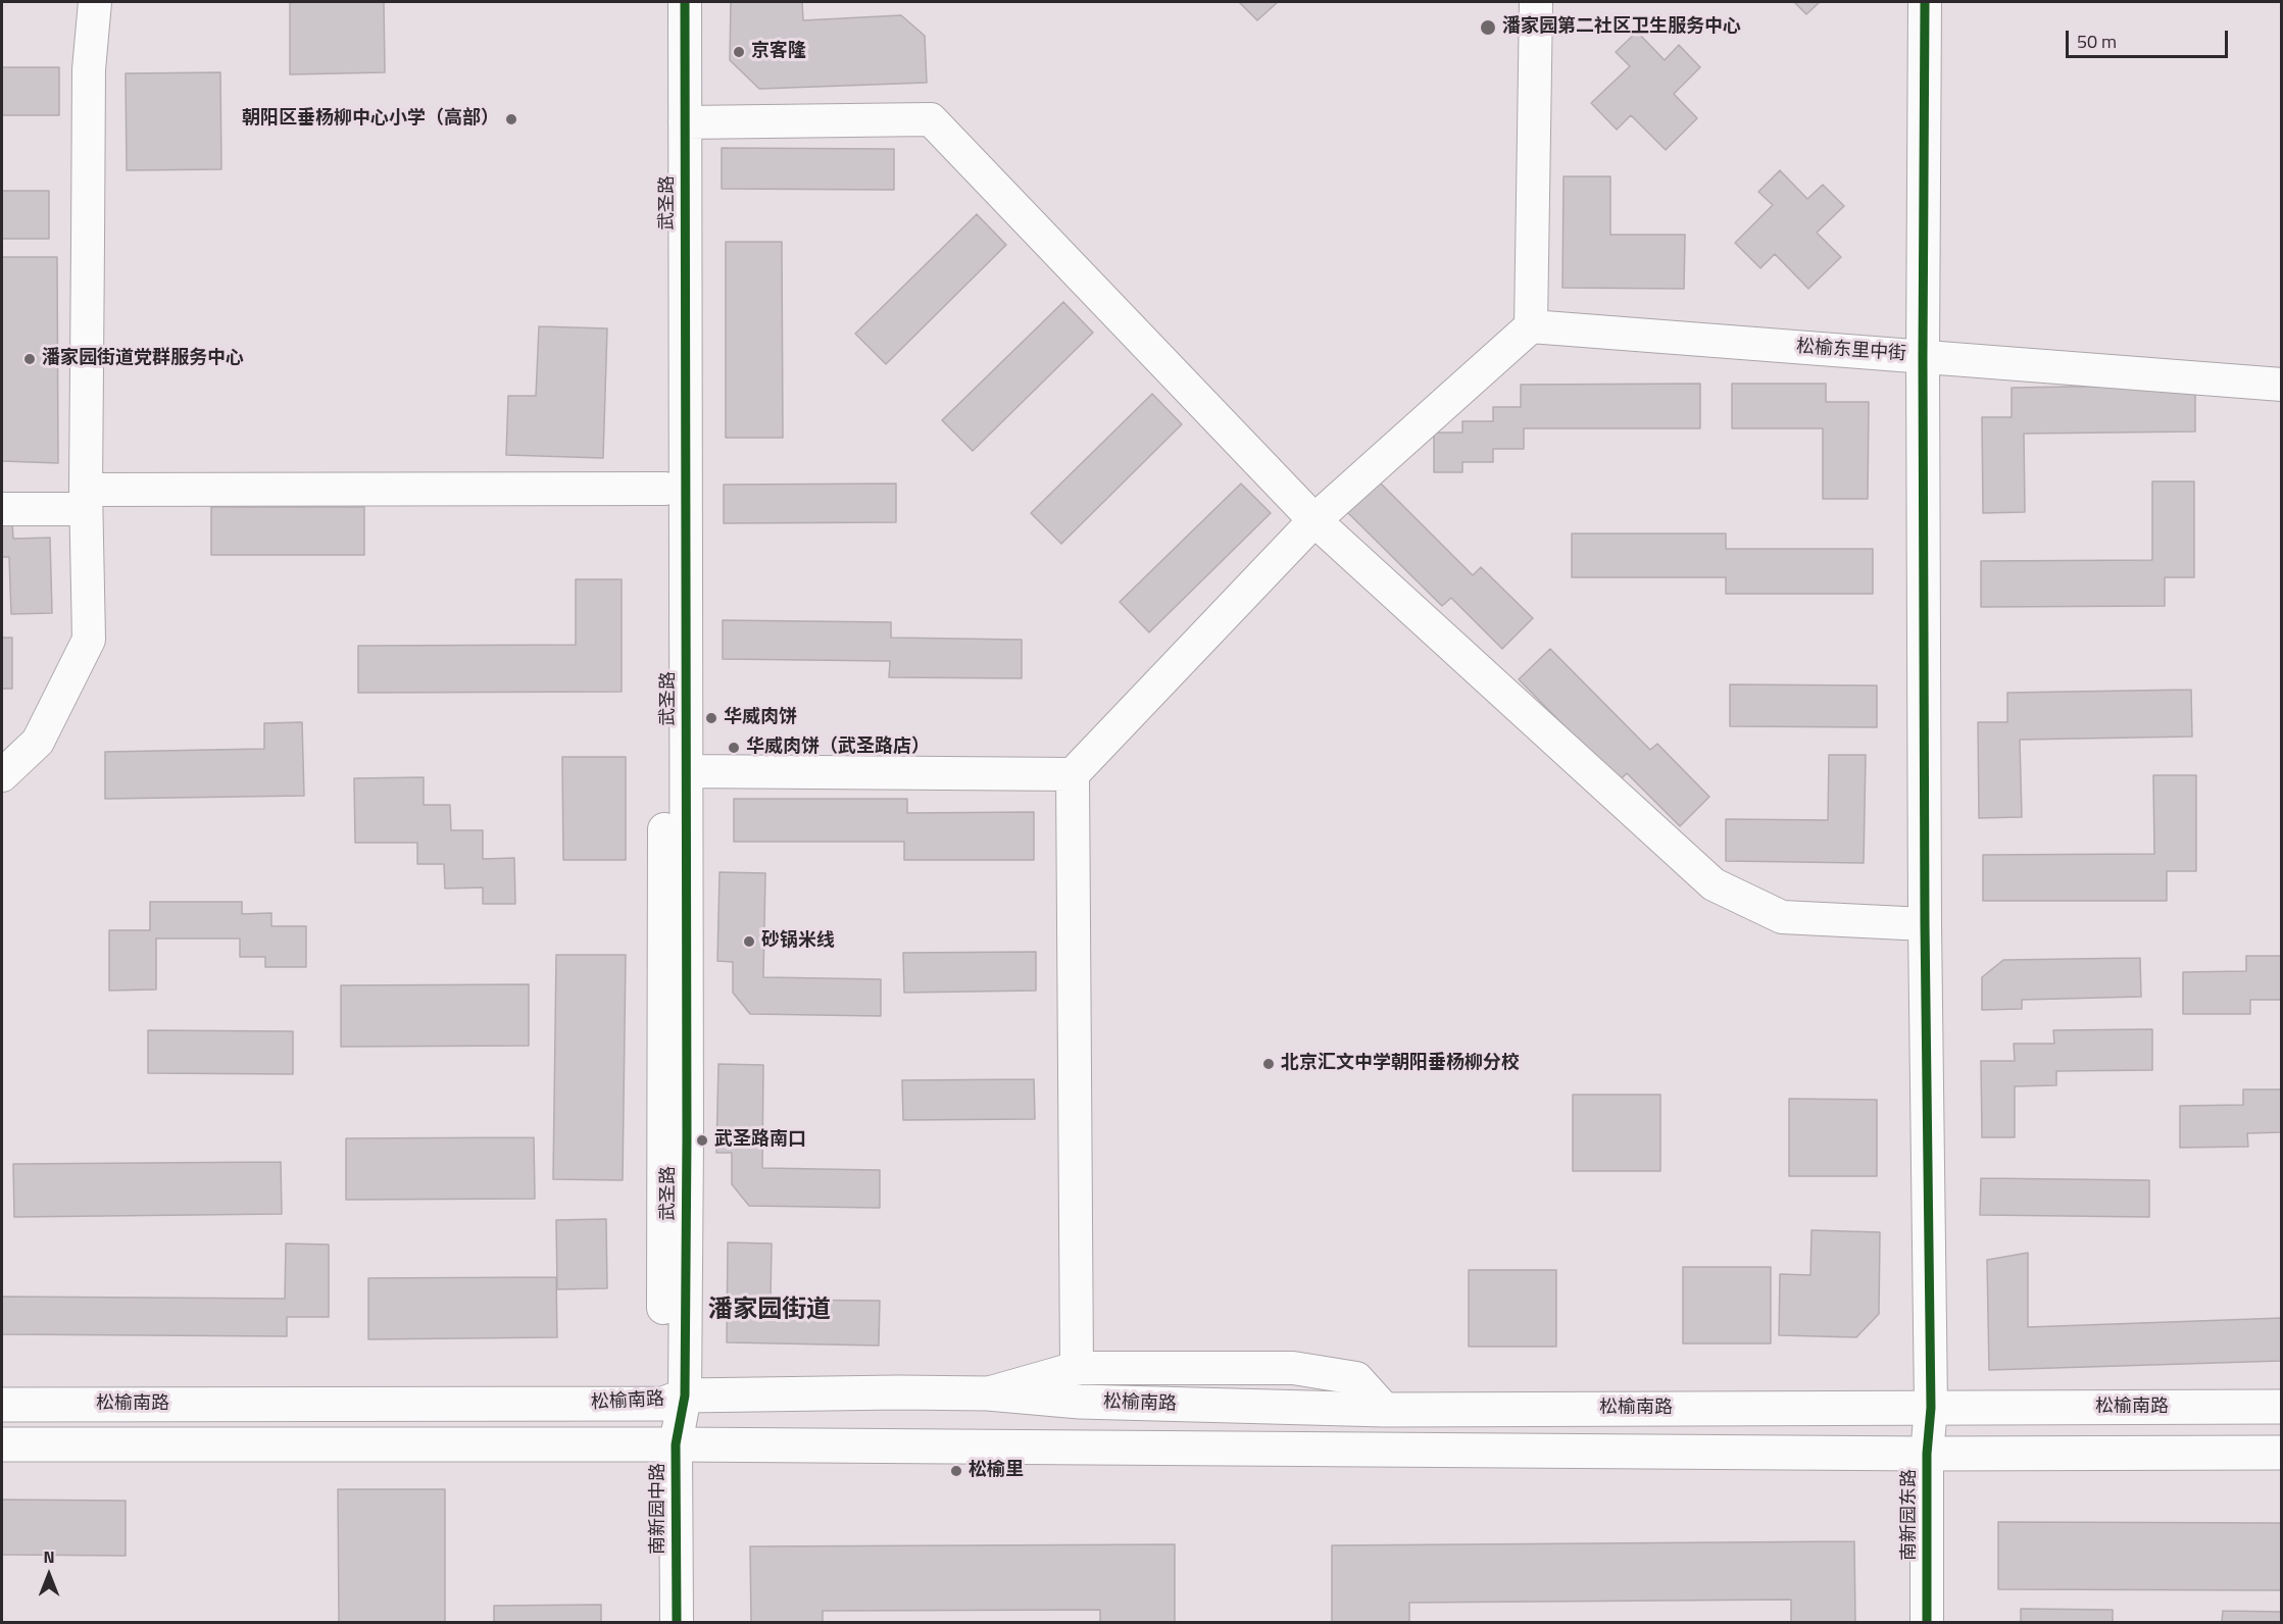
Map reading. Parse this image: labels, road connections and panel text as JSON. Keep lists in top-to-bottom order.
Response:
{
  "streets": {
    "main road": ["松榆南路"],
    "street": [
      "武圣路",
      "松榆东里中街",
      "南新园中路",
      "南新园东路"
    ]
  },
  "crossings": [
    ["武圣路", "松榆南路"],
    ["武圣路", "南新园中路"],
    ["松榆东里中街", "南新园东路"],
    ["松榆南路", "南新园中路"],
    ["松榆南路", "南新园东路"]
  ],
  "districts": ["潘家园街道"],
  "places": [
    "潘家园第二社区卫生服务中心",
    "京客隆",
    "朝阳区垂杨柳中心小学（高部）",
    "潘家园街道党群服务中心",
    "华威肉饼",
    "华威肉饼（武圣路店）",
    "砂锅米线",
    "北京汇文中学朝阳垂杨柳分校",
    "武圣路南口",
    "松榆里"
  ],
  "scale_bar": "50 m",
  "north": "top"
}
